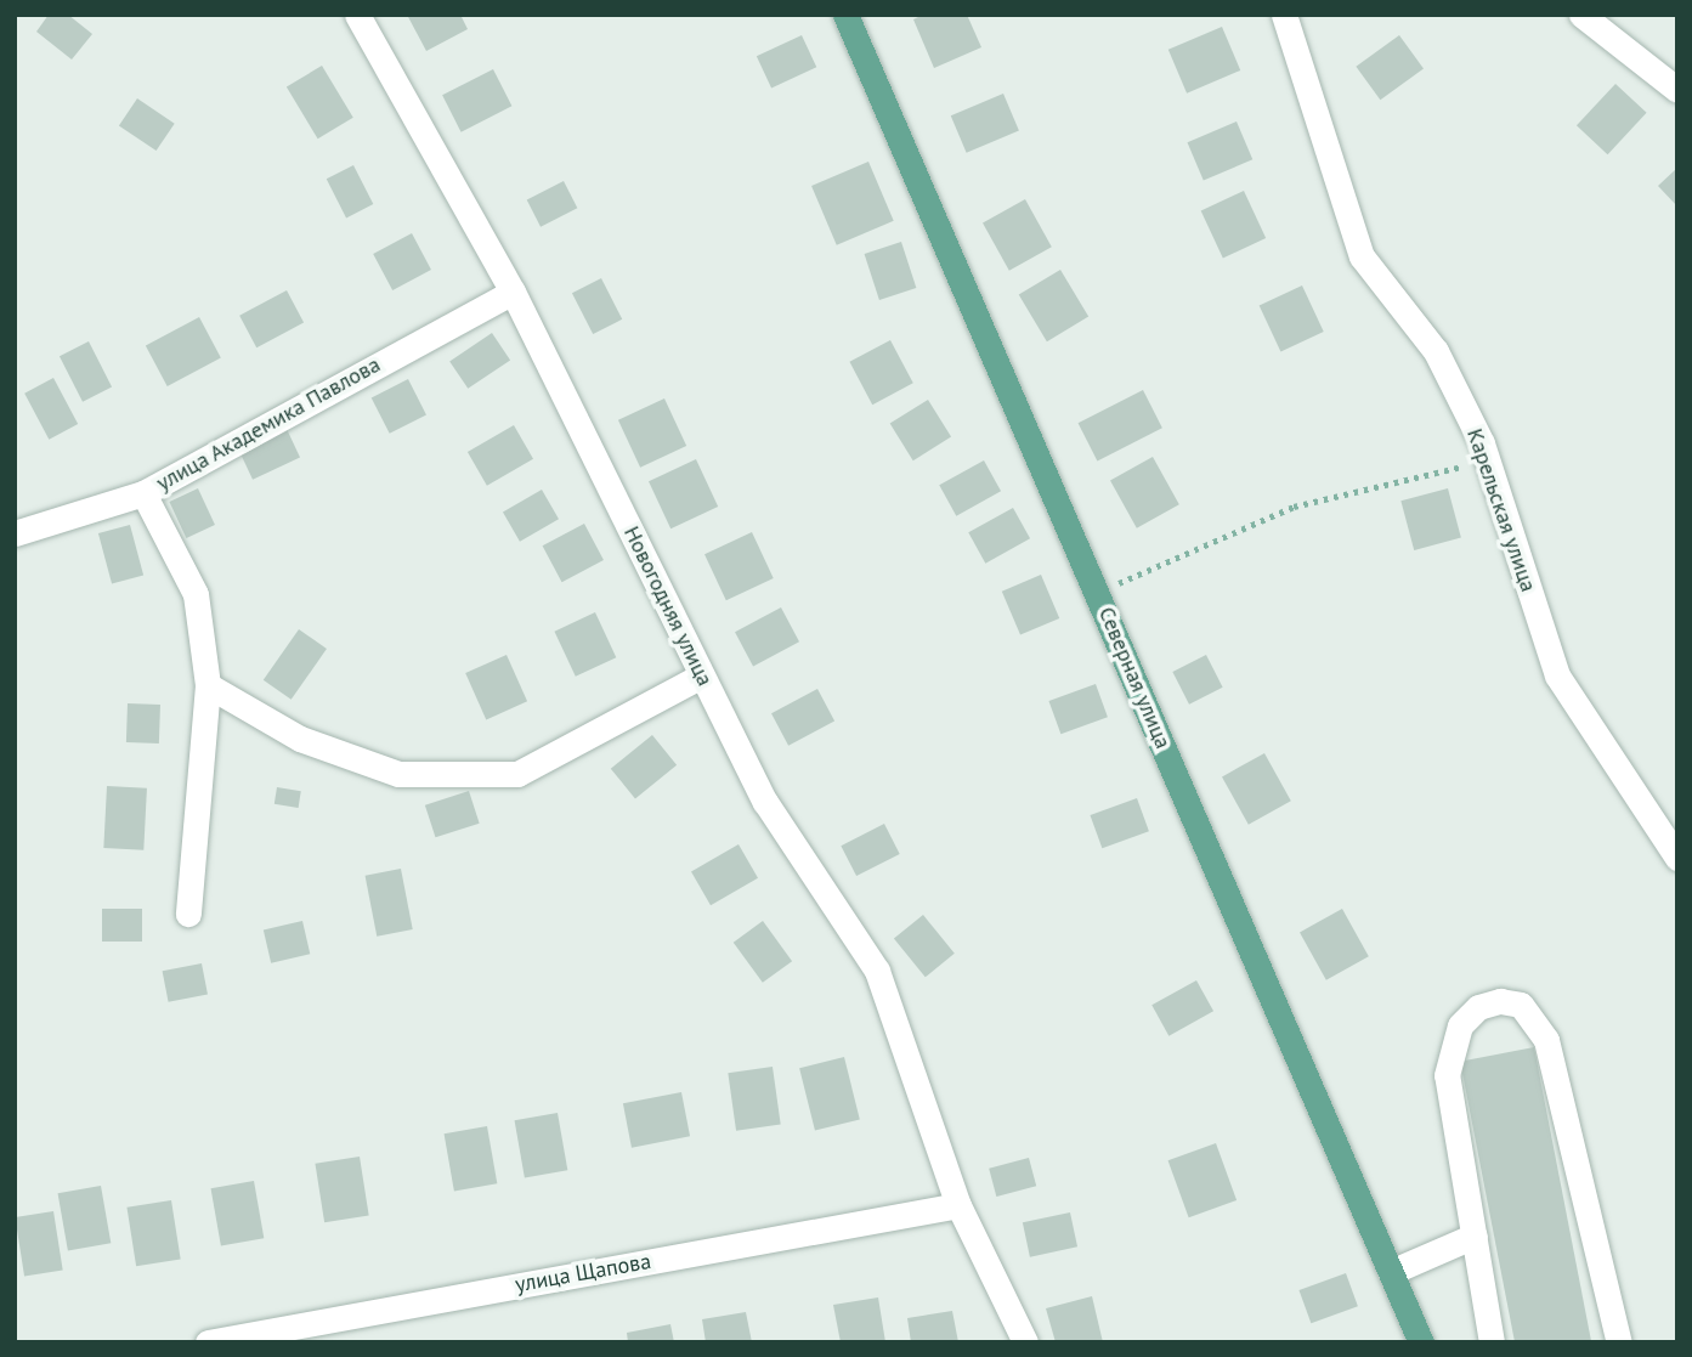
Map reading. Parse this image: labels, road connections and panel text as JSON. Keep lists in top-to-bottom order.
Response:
{
  "streets": {
    "main road": ["Северная улица"],
    "street": [
      "улица Академика Павлова",
      "Карельская улица",
      "Новогодняя улица",
      "улица Щапова"
    ]
  },
  "crossings": [
    ["улица Академика Павлова", "Новогодняя улица"],
    ["Новогодняя улица", "улица Щапова"]
  ]
}
